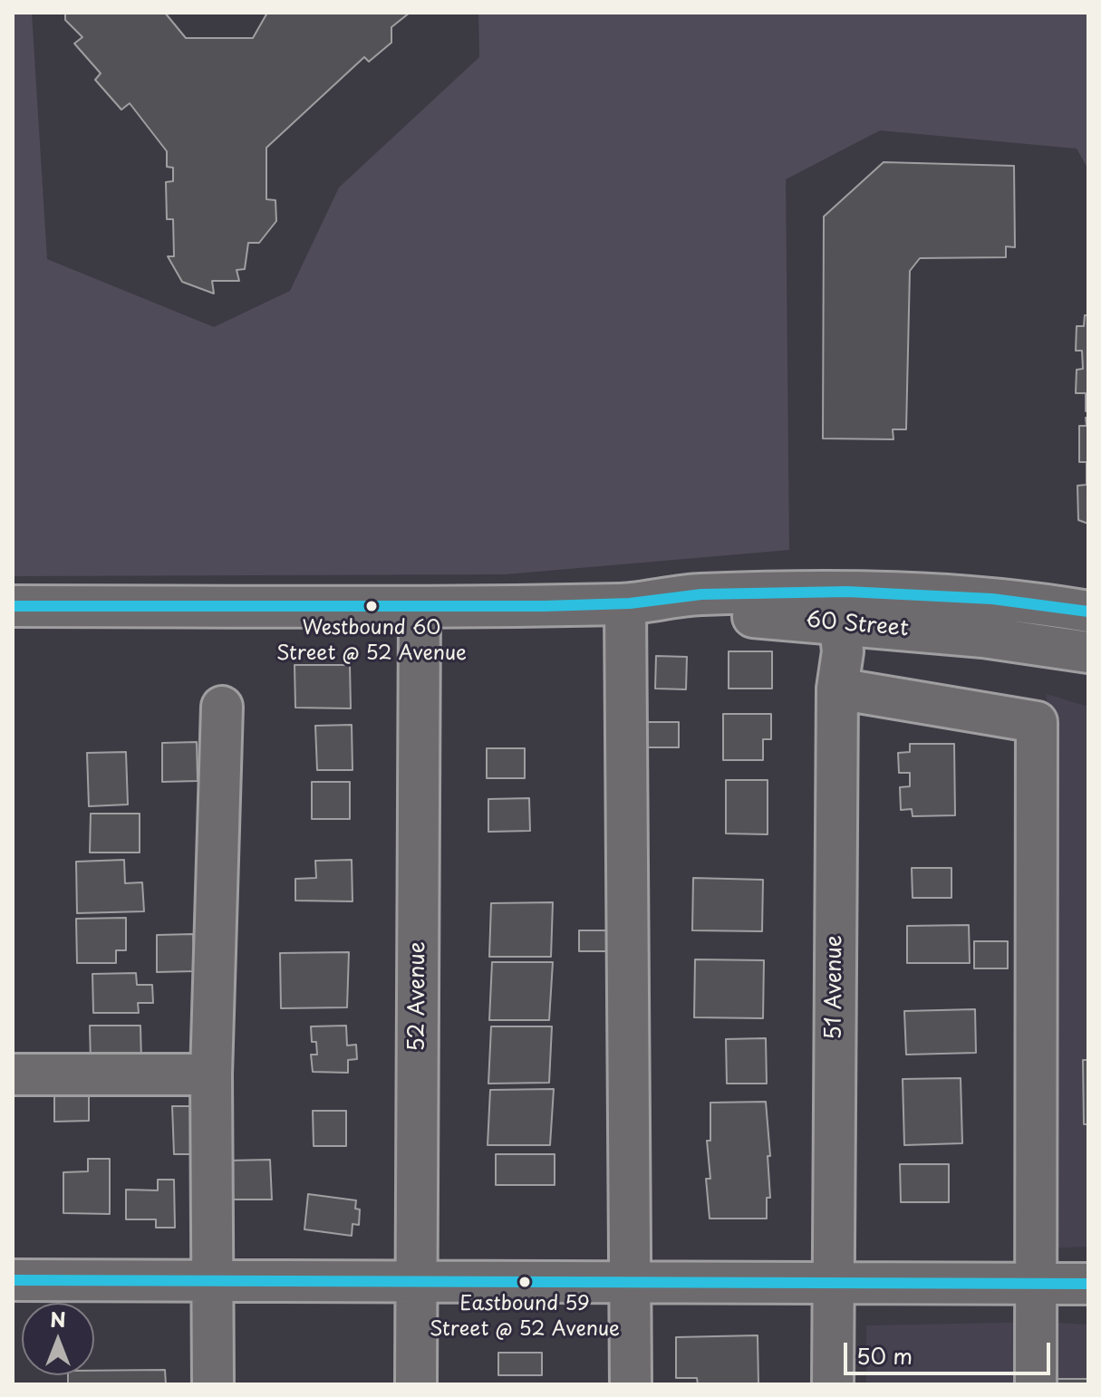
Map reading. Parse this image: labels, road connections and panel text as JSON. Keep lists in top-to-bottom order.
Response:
{
  "streets": {
    "street": ["60 Street", "51 Avenue", "52 Avenue"]
  },
  "crossings": [
    ["60 Street", "51 Avenue"],
    ["60 Street", "52 Avenue"]
  ],
  "places": ["Westbound 60 Street @ 52 Avenue", "Eastbound 59 Street @ 52 Avenue"],
  "scale_bar": "50 m",
  "north": "top"
}
